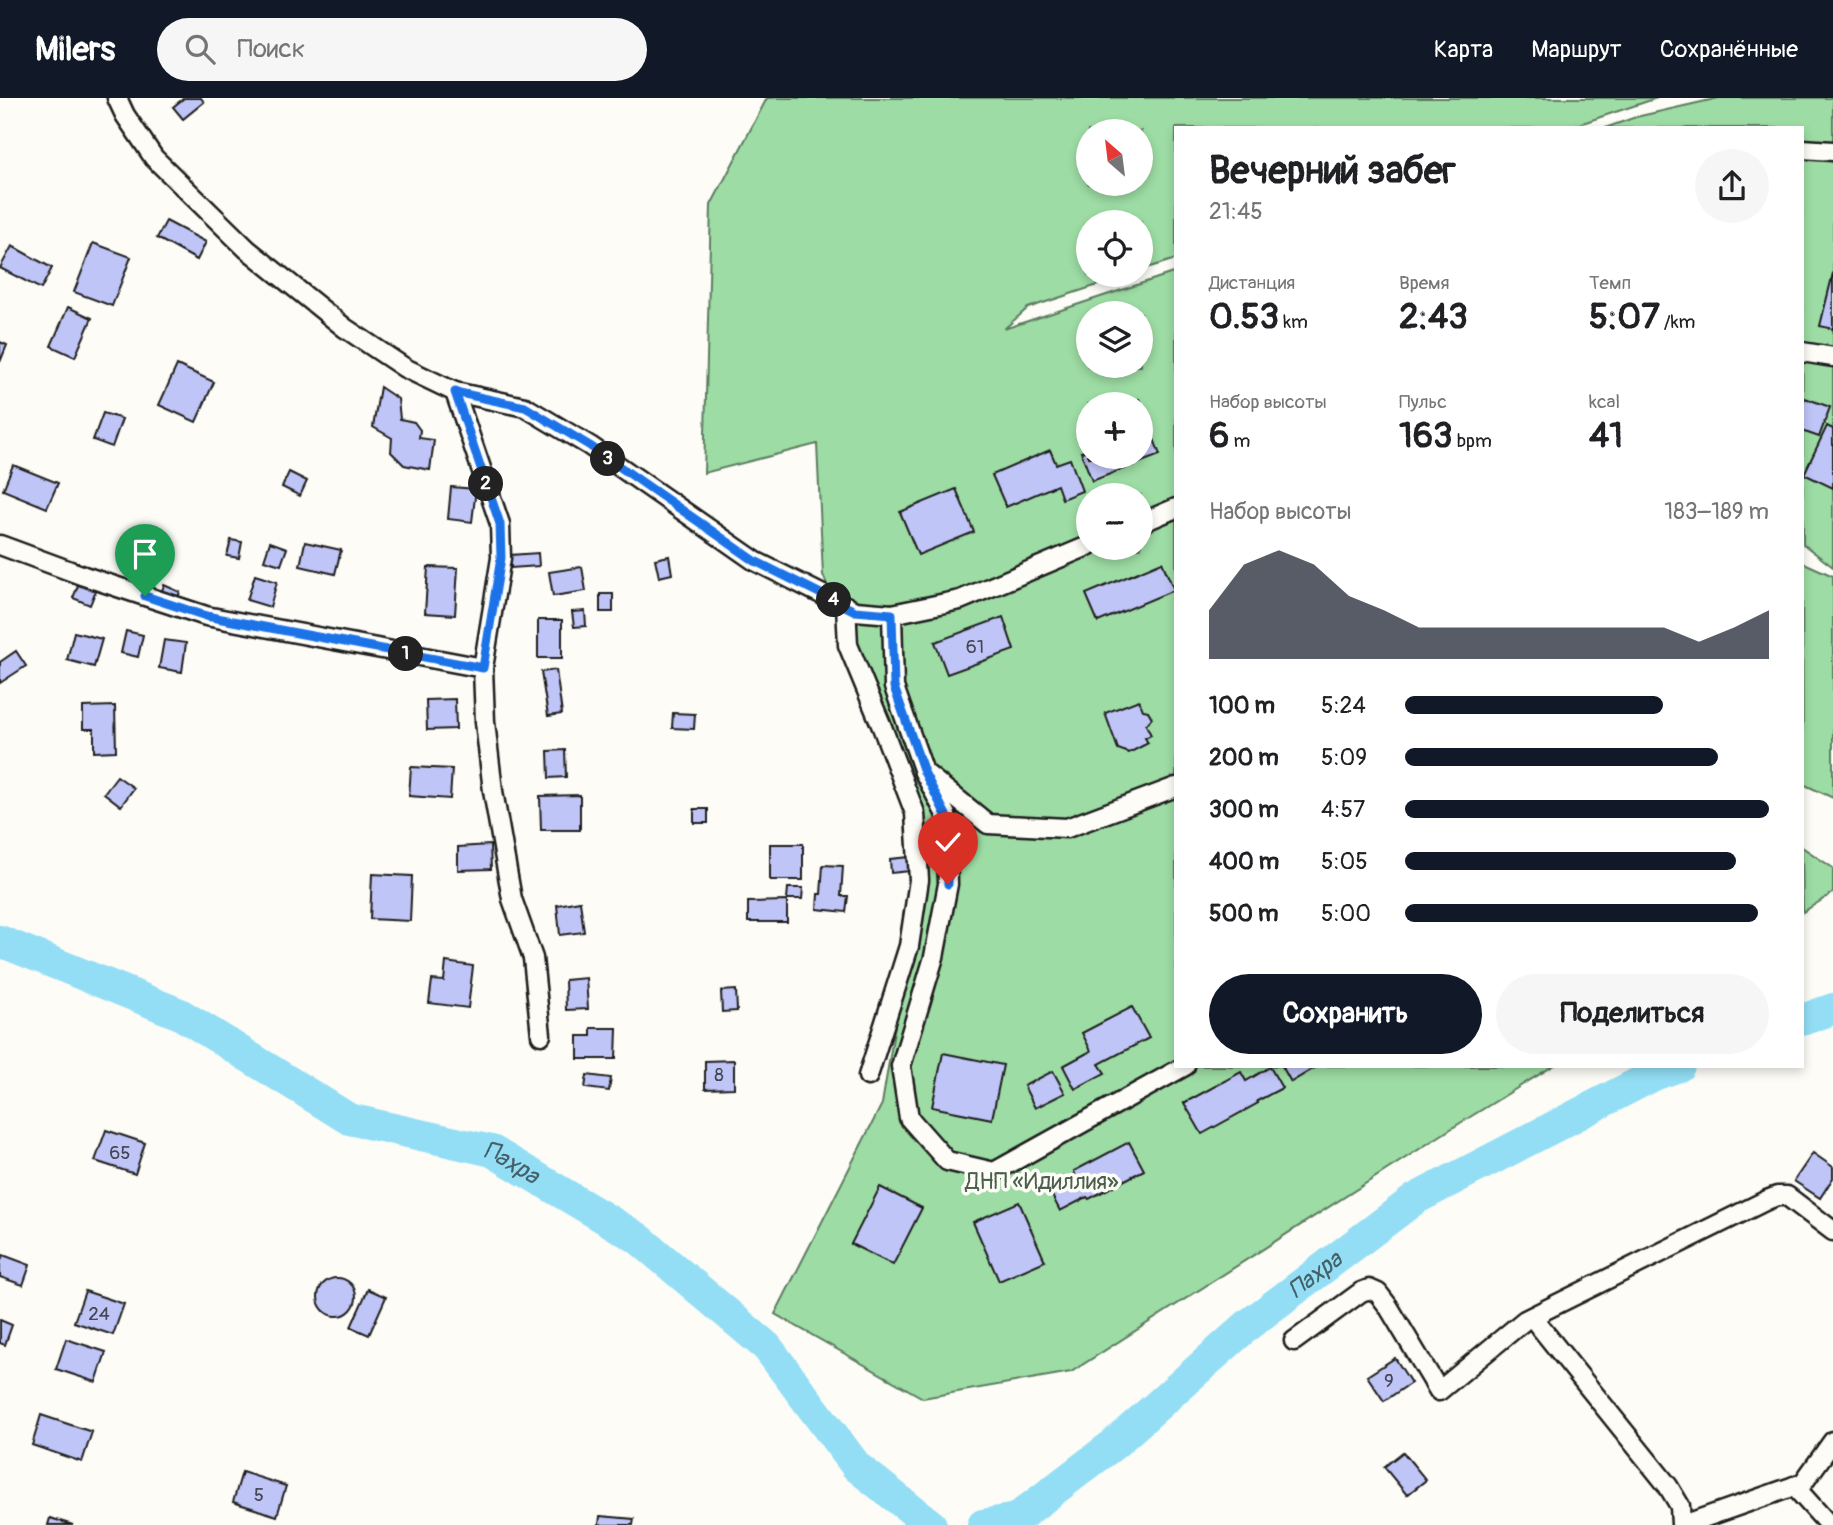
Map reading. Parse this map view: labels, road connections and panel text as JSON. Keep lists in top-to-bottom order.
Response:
{
  "water": ["Пахра"],
  "parks": ["ДНП «Идиллия»"],
  "house_numbers": [
    "61",
    "8",
    "65",
    "24",
    "9",
    "5"
  ],
  "north": "top left",
  "page": {
    "header": "Milers",
    "search": "Поиск",
    "nav": ["Карта", "Маршрут", "Сохранённые"],
    "map_buttons": ["+", "−"],
    "heading": ["Вечерний забег", "21:45"],
    "stats": [
      ["Дистанция", "0.53 km"],
      ["Время", "2:43"],
      ["Темп", "5:07 /km"],
      ["Набор высоты", "6 m"],
      ["Пульс", "163 bpm"],
      ["kcal", "41"]
    ],
    "pins": [
      "3",
      "2",
      "4",
      "1"
    ],
    "chart": ["Набор высоты", "183–189 m"],
    "list": [
      {
        "name": "100 m",
        "note": "5:24"
      },
      {
        "name": "200 m",
        "note": "5:09"
      },
      {
        "name": "300 m",
        "note": "4:57"
      },
      {
        "name": "400 m",
        "note": "5:05"
      },
      {
        "name": "500 m",
        "note": "5:00"
      }
    ],
    "buttons": ["Сохранить", "Поделиться"]
  }
}
